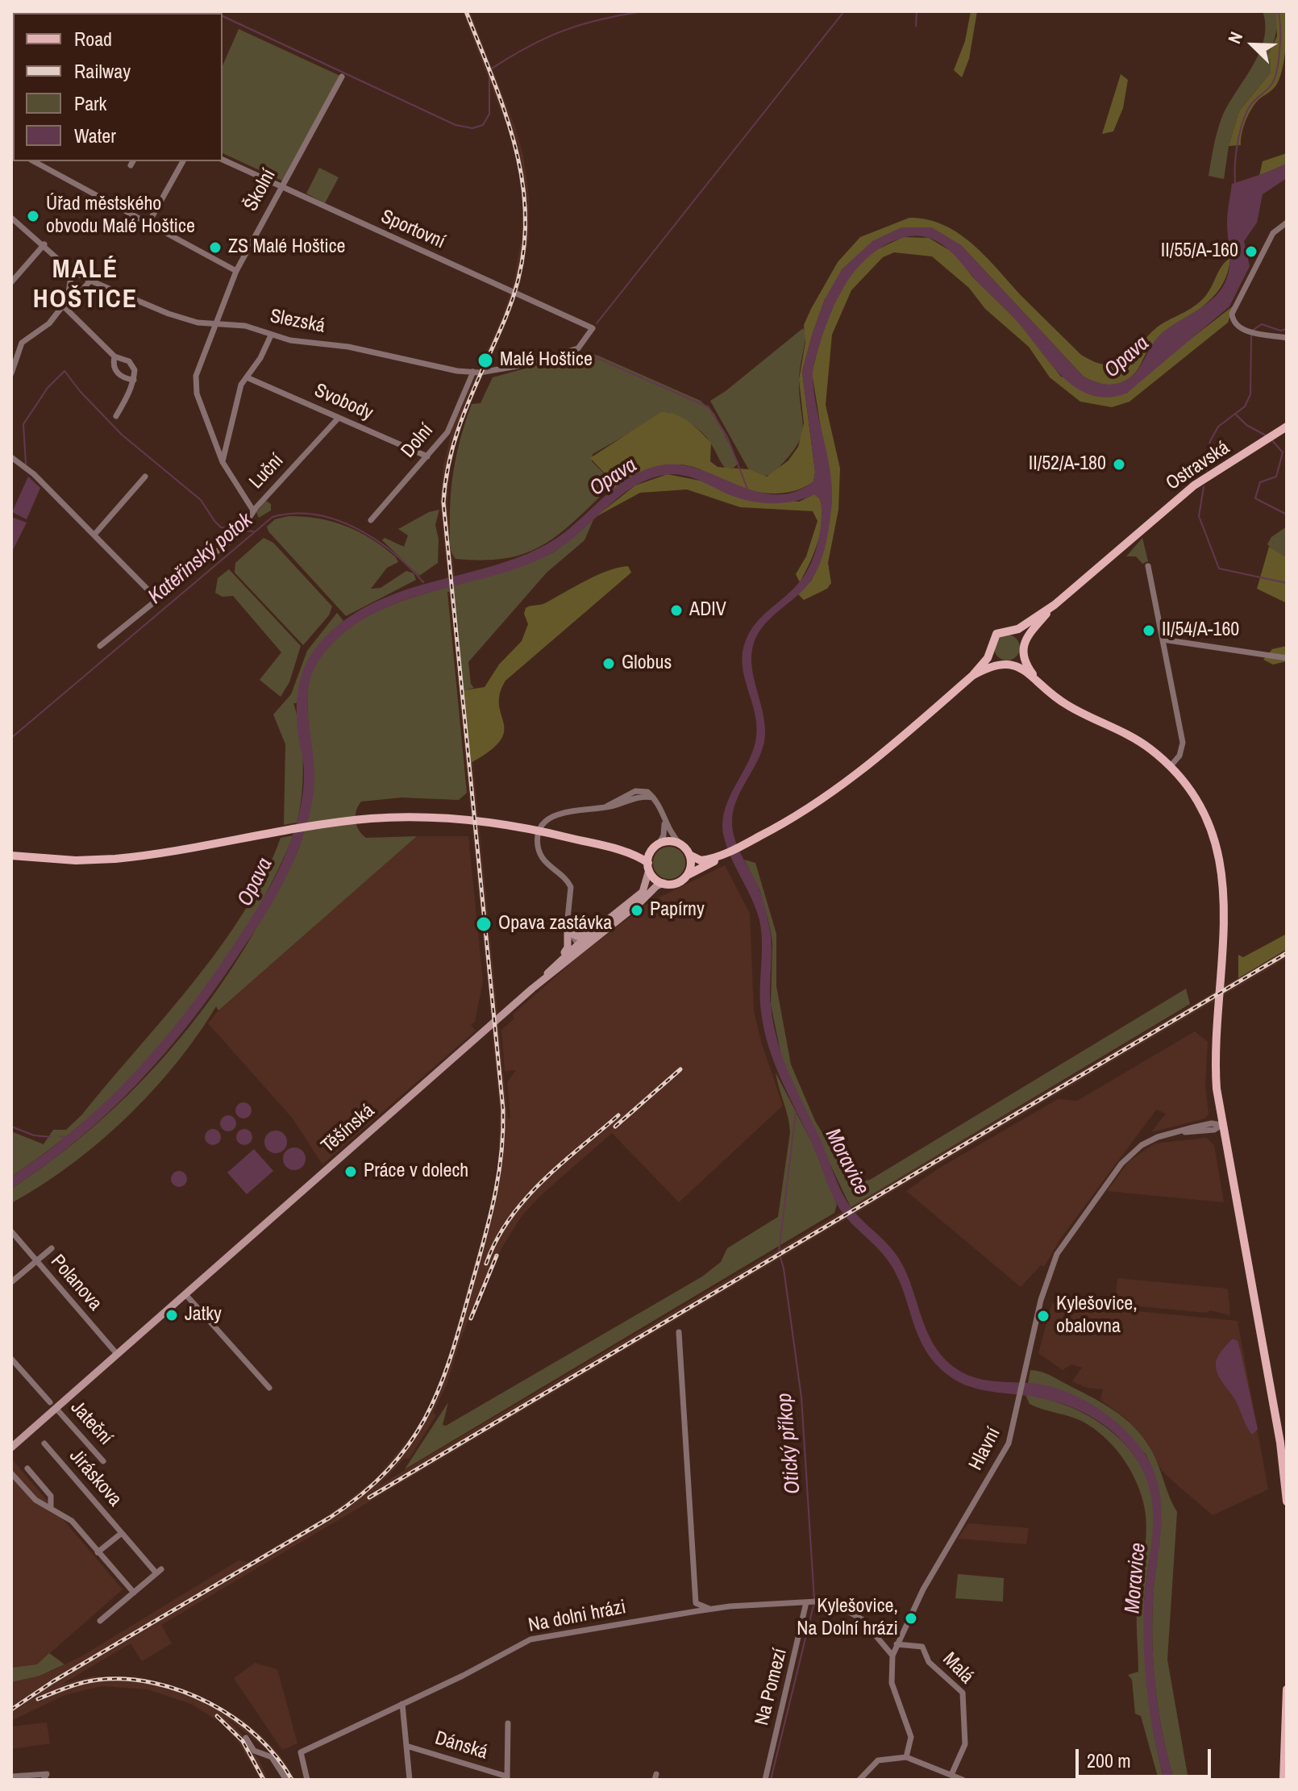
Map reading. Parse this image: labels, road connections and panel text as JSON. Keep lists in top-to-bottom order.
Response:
{
  "streets": {
    "main road": ["Ostravská", "Těšínská"],
    "street": [
      "Školní",
      "Sportovní",
      "Slezská",
      "Svobody",
      "Dolní",
      "Luční",
      "Polanova",
      "Jateční",
      "Hlavní",
      "Jiráskova",
      "Na dolni hrázi",
      "Malá",
      "Na Pomezí",
      "Dánská"
    ]
  },
  "crossings": [
    ["Školní", "Sportovní"],
    ["Školní", "Slezská"],
    ["Školní", "Luční"],
    ["Sportovní", "Slezská"],
    ["Slezská", "Dolní"],
    ["Svobody", "Dolní"],
    ["Svobody", "Luční"],
    ["Těšínská", "Polanova"],
    ["Těšínská", "Jateční"],
    ["Hlavní", "Malá"],
    ["Na dolni hrázi", "Na Pomezí"]
  ],
  "districts": ["MALÉ HOŠTICE"],
  "water": [
    "Opava",
    "Kateřinský potok",
    "Moravice",
    "Otický příkop"
  ],
  "places": [
    "Úřad městského obvodu Malé Hoštice",
    "ZS Malé Hoštice",
    "II/55/A-160",
    "Malé Hoštice",
    "II/52/A-180",
    "ADIV",
    "II/54/A-160",
    "Globus",
    "Papírny",
    "Opava zastávka",
    "Práce v dolech",
    "Jatky",
    "Kylešovice, obalovna",
    "Kylešovice, Na Dolní hrázi"
  ],
  "legend": [
    "Road",
    "Railway",
    "Park",
    "Water"
  ],
  "scale_bar": "200 m",
  "north": "top left"
}
